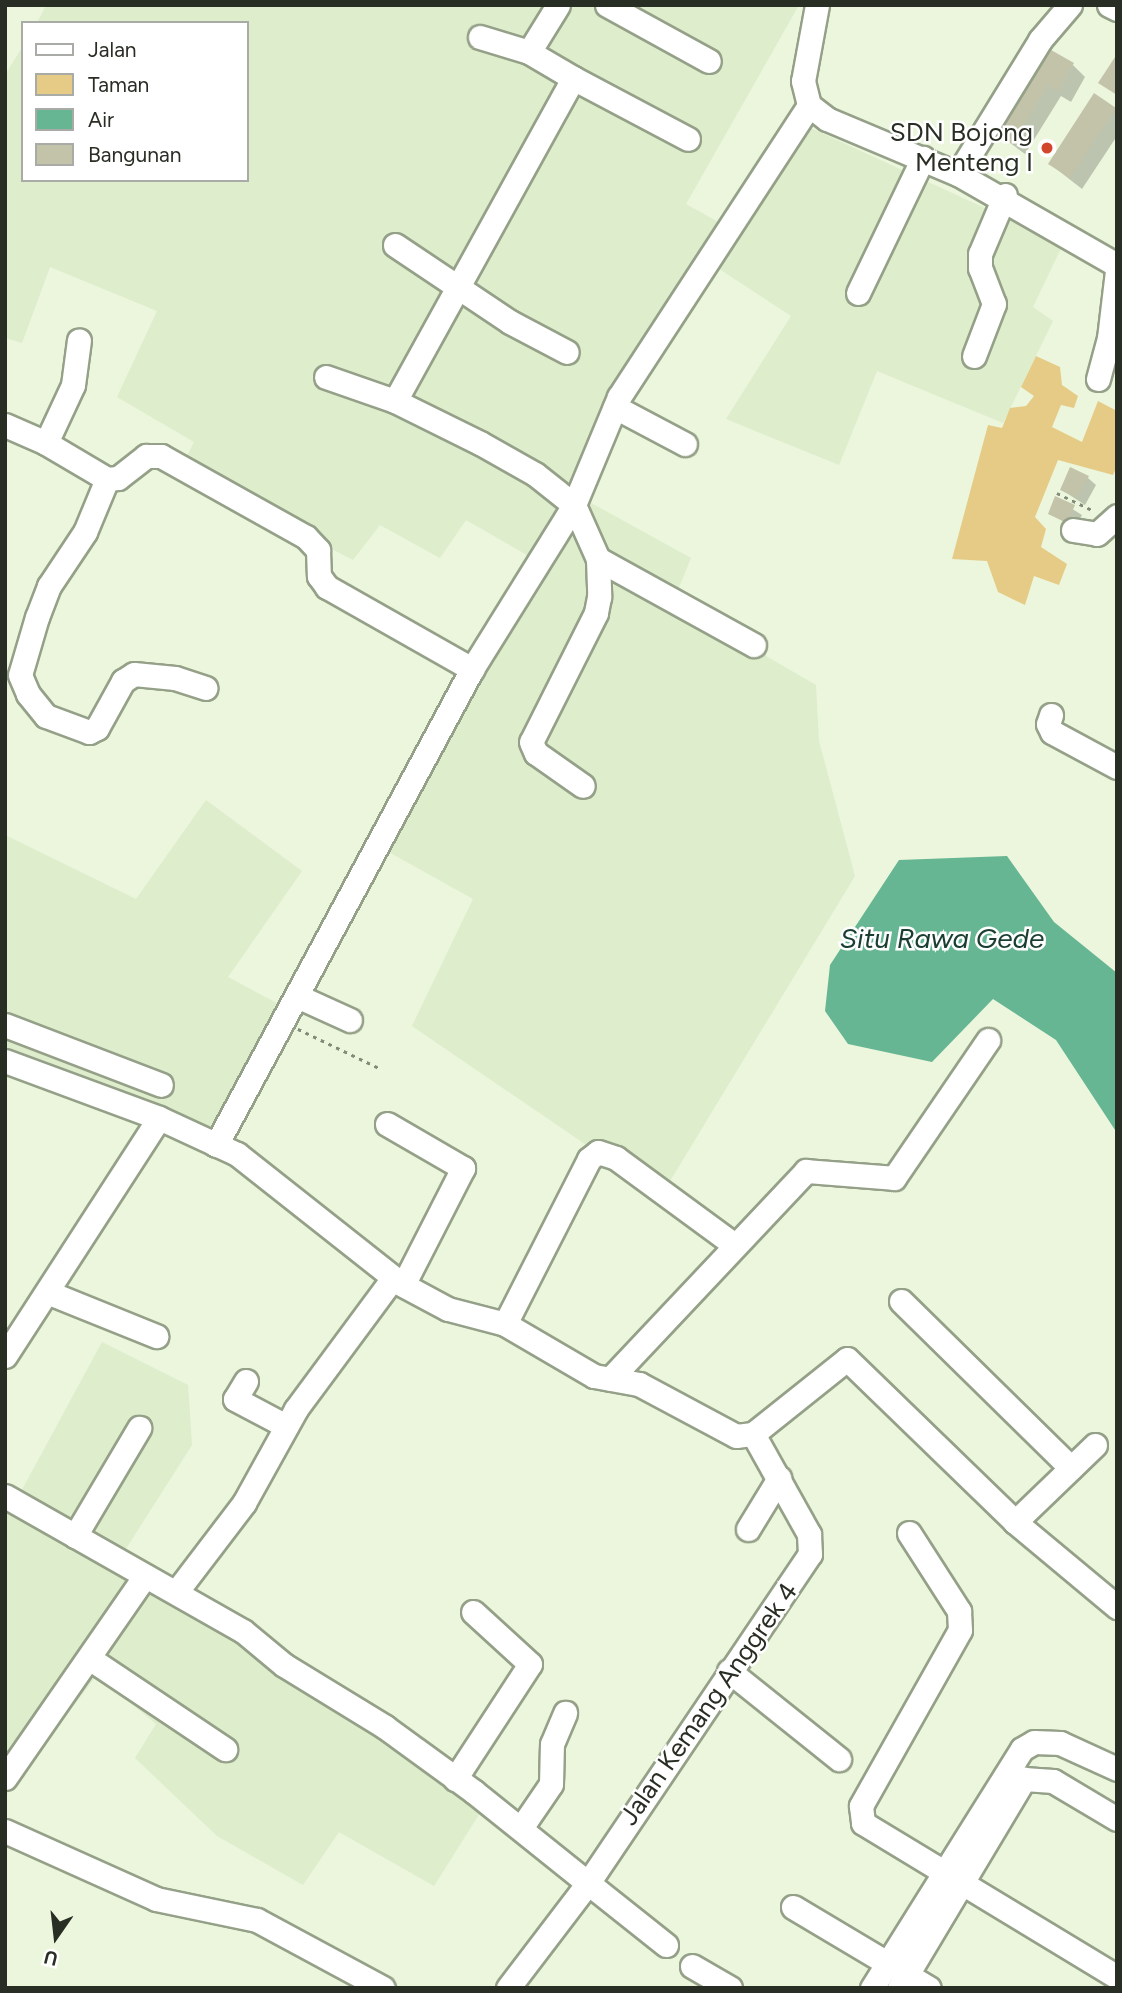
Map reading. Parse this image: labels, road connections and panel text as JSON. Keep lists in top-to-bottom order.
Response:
{
  "streets": {
    "street": ["Jalan Kemang Anggrek 4"]
  },
  "water": ["Situ Rawa Gede"],
  "places": ["SDN Bojong Menteng I"],
  "legend": [
    "Jalan",
    "Taman",
    "Air",
    "Bangunan"
  ],
  "north": "bottom"
}
